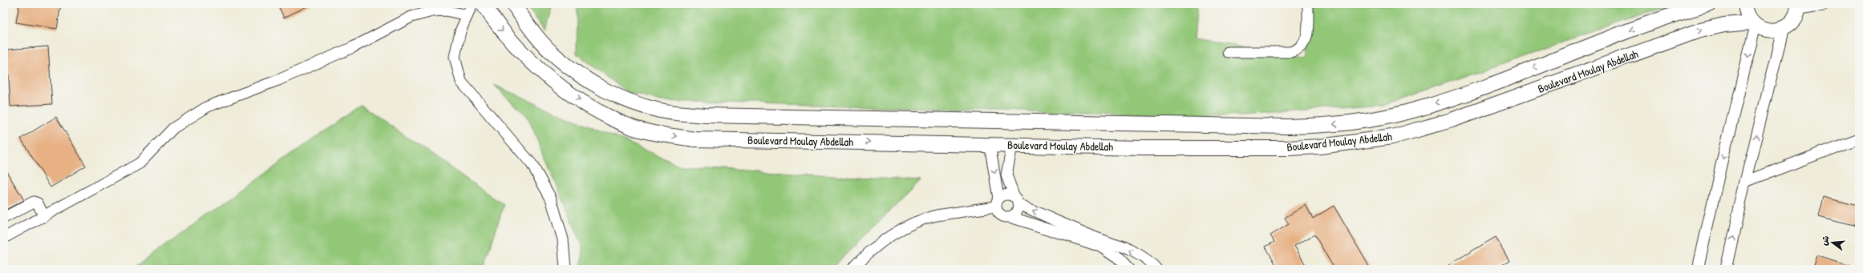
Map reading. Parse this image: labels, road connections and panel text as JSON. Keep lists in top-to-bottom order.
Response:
{
  "streets": {
    "main road": ["Boulevard Moulay Abdellah"]
  },
  "north": "left"
}
